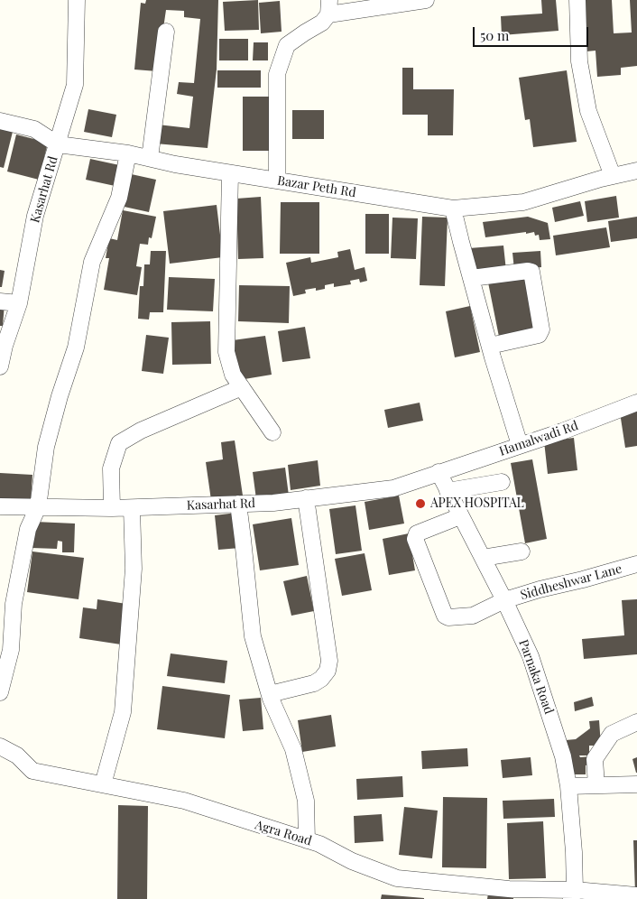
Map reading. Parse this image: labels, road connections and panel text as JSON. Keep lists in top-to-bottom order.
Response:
{
  "streets": {
    "street": [
      "Bazar Peth Rd",
      "Kasarhat Rd",
      "Hamalwadi Rd",
      "Siddheshwar Lane",
      "Parnaka Road",
      "Agra Road"
    ]
  },
  "crossings": [
    ["Bazar Peth Rd", "Kasarhat Rd"],
    ["Kasarhat Rd", "Hamalwadi Rd"],
    ["Kasarhat Rd", "Parnaka Road"],
    ["Hamalwadi Rd", "Parnaka Road"],
    ["Siddheshwar Lane", "Parnaka Road"],
    ["Parnaka Road", "Agra Road"]
  ],
  "places": ["APEX HOSPITAL"],
  "scale_bar": "50 m"
}
